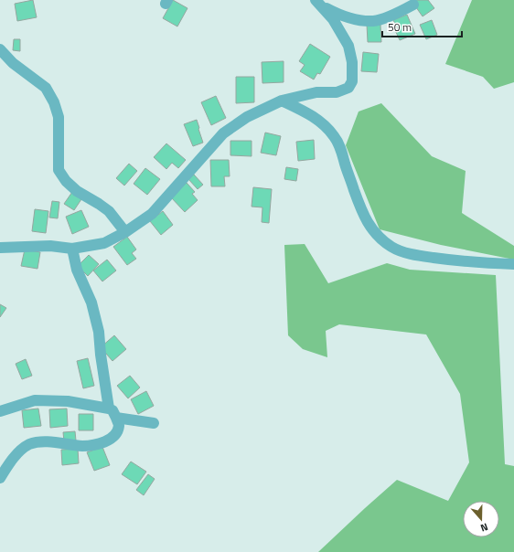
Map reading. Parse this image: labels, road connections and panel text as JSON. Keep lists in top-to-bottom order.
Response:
{
  "scale_bar": "50 m",
  "north": "bottom"
}
